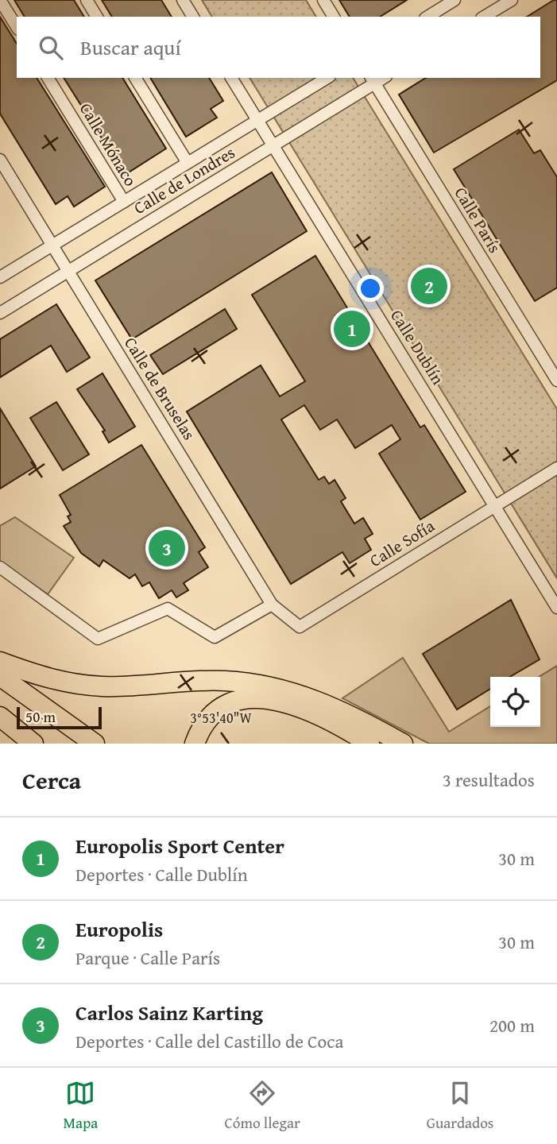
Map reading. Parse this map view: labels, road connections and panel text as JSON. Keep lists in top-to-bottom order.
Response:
{
  "streets": {
    "street": [
      "Calle Mónaco",
      "Calle de Londres",
      "Calle París",
      "Calle Dublín",
      "Calle de Bruselas",
      "Calle Sofía"
    ]
  },
  "crossings": [
    ["Calle Mónaco", "Calle de Londres"],
    ["Calle de Londres", "Calle París"],
    ["Calle de Londres", "Calle Dublín"],
    ["Calle de Londres", "Calle de Bruselas"],
    ["Calle Dublín", "Calle Sofía"],
    ["Calle de Bruselas", "Calle Sofía"]
  ],
  "scale_bar": "50 m",
  "page": {
    "search": "Buscar aquí",
    "pins": ["2", "1", "3"],
    "scale": "50 m",
    "heading": ["Cerca", "3 resultados"],
    "list": [
      {
        "mark": "1",
        "name": "Europolis Sport Center",
        "note": "Deportes · Calle Dublín",
        "value": "30 m"
      },
      {
        "mark": "2",
        "name": "Europolis",
        "note": "Parque · Calle París",
        "value": "30 m"
      },
      {
        "mark": "3",
        "name": "Carlos Sainz Karting",
        "note": "Deportes · Calle del Castillo de Coca",
        "value": "200 m"
      }
    ],
    "nav": ["Mapa", "Cómo llegar", "Guardados"]
  },
  "coordinates": ["3°53'40\"W"]
}
